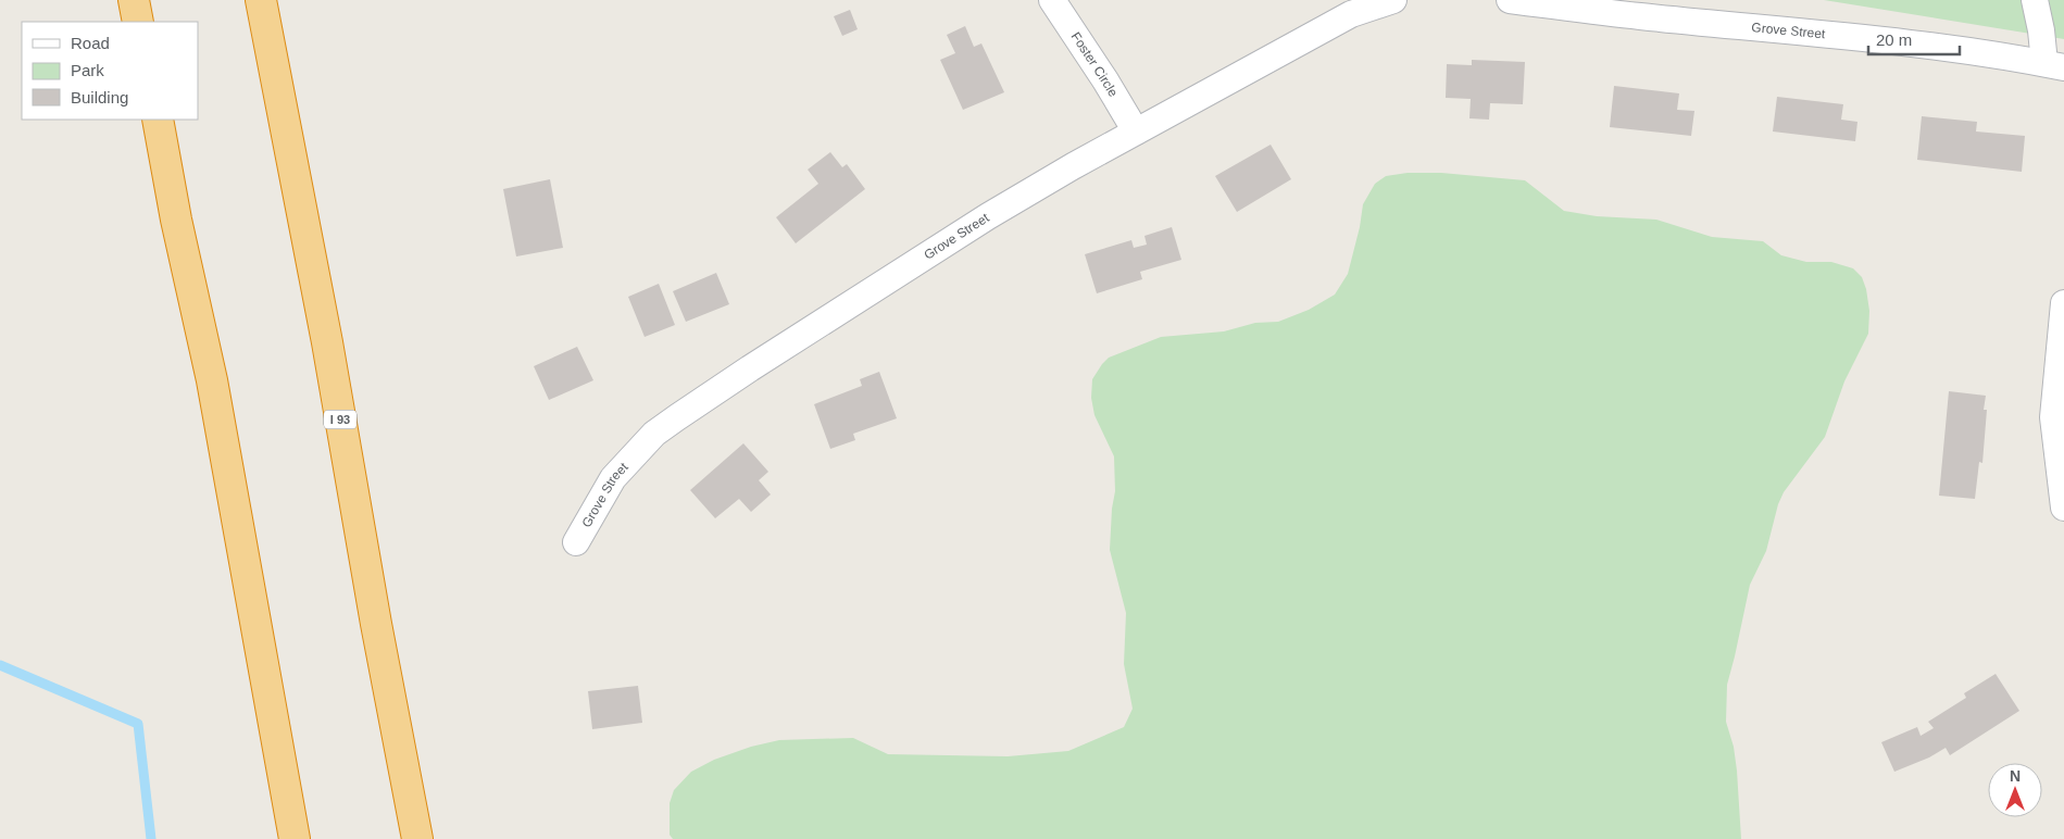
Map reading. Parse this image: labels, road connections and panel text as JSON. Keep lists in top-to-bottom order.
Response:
{
  "streets": {
    "highway": ["I 93"],
    "street": ["Grove Street", "Foster Circle"]
  },
  "crossings": [
    ["Grove Street", "Foster Circle"]
  ],
  "legend": ["Road", "Park", "Building"],
  "scale_bar": "20 m",
  "north": "top"
}
